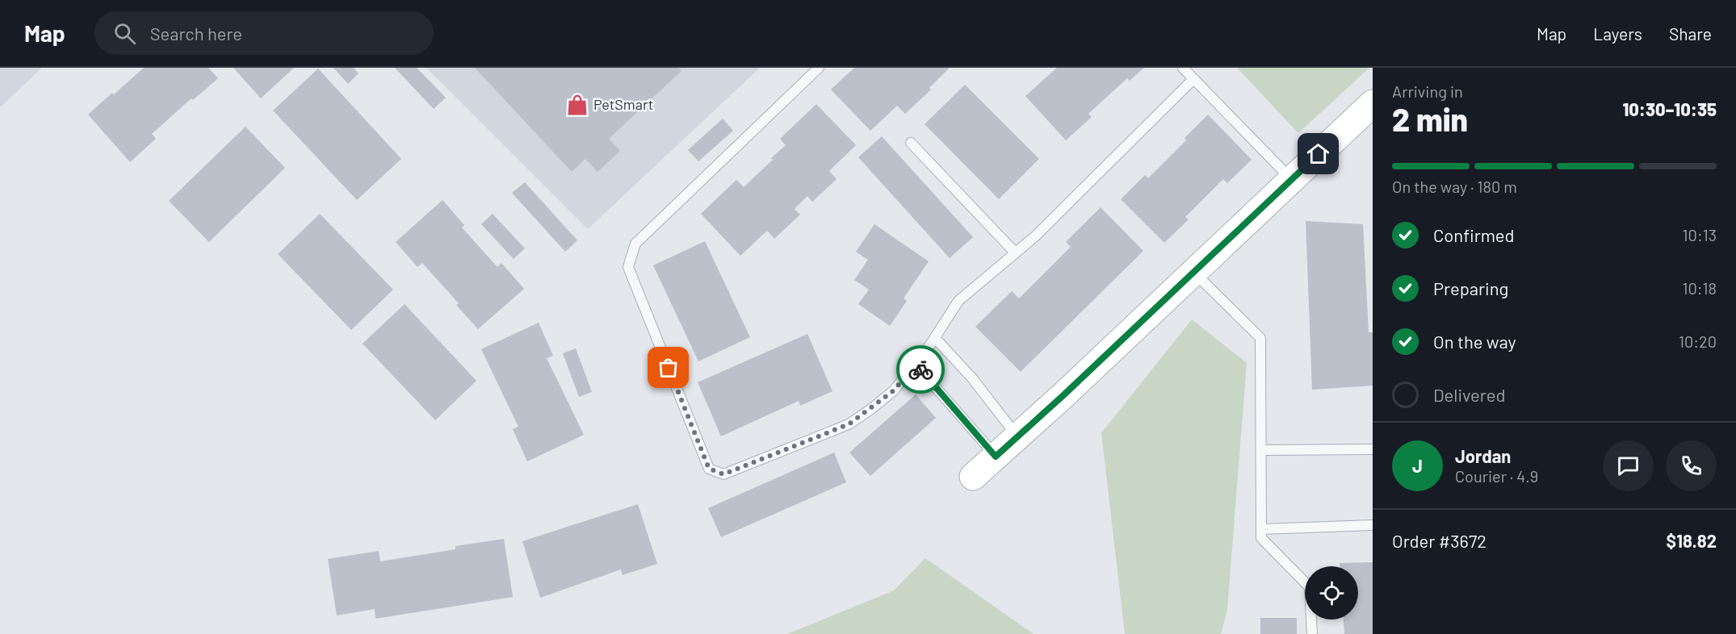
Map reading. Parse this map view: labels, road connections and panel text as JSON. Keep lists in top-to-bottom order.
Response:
{
  "places": {
    "shop": ["PetSmart"]
  },
  "page": {
    "header": "Map",
    "search": "Search here",
    "nav": ["Map", "Layers", "Share"],
    "heading": ["2 min", "Arriving in", "10:30–10:35"],
    "panel": [
      "Jordan",
      "Courier · 4.9",
      "Order #3672",
      "$18.82"
    ],
    "bar": "On the way · 180 m",
    "list": [
      ["Confirmed", "10:13"],
      ["Preparing", "10:18"],
      ["On the way", "10:20"],
      "Delivered"
    ],
    "round": "J"
  }
}
